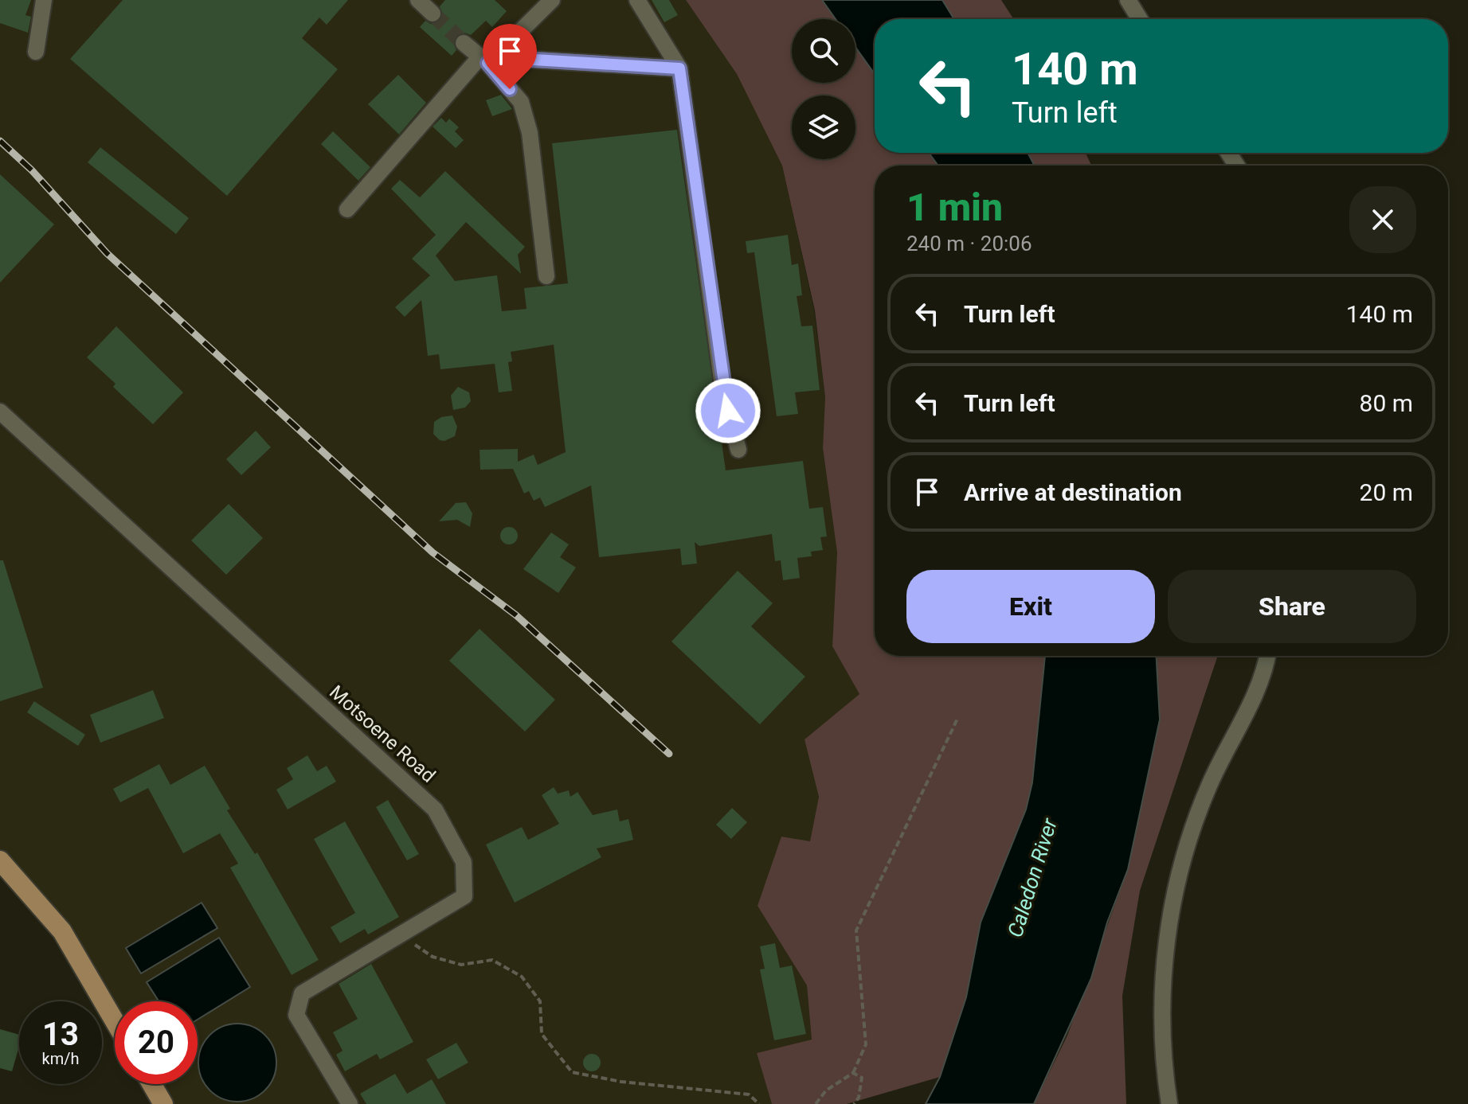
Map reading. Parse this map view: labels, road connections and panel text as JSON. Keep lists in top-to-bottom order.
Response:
{
  "streets": {
    "street": ["Motsoene Road"]
  },
  "water": ["Caledon River"],
  "page": {
    "turn": ["140 m", "Turn left"],
    "heading": ["1 min", "240 m · 20:06"],
    "list": [
      {
        "name": "Turn left",
        "value": "140 m"
      },
      {
        "name": "Turn left",
        "value": "80 m"
      },
      {
        "name": "Arrive at destination",
        "value": "20 m"
      }
    ],
    "buttons": ["Exit", "Share"],
    "speed": "13 km/h",
    "limit": "20"
  }
}
